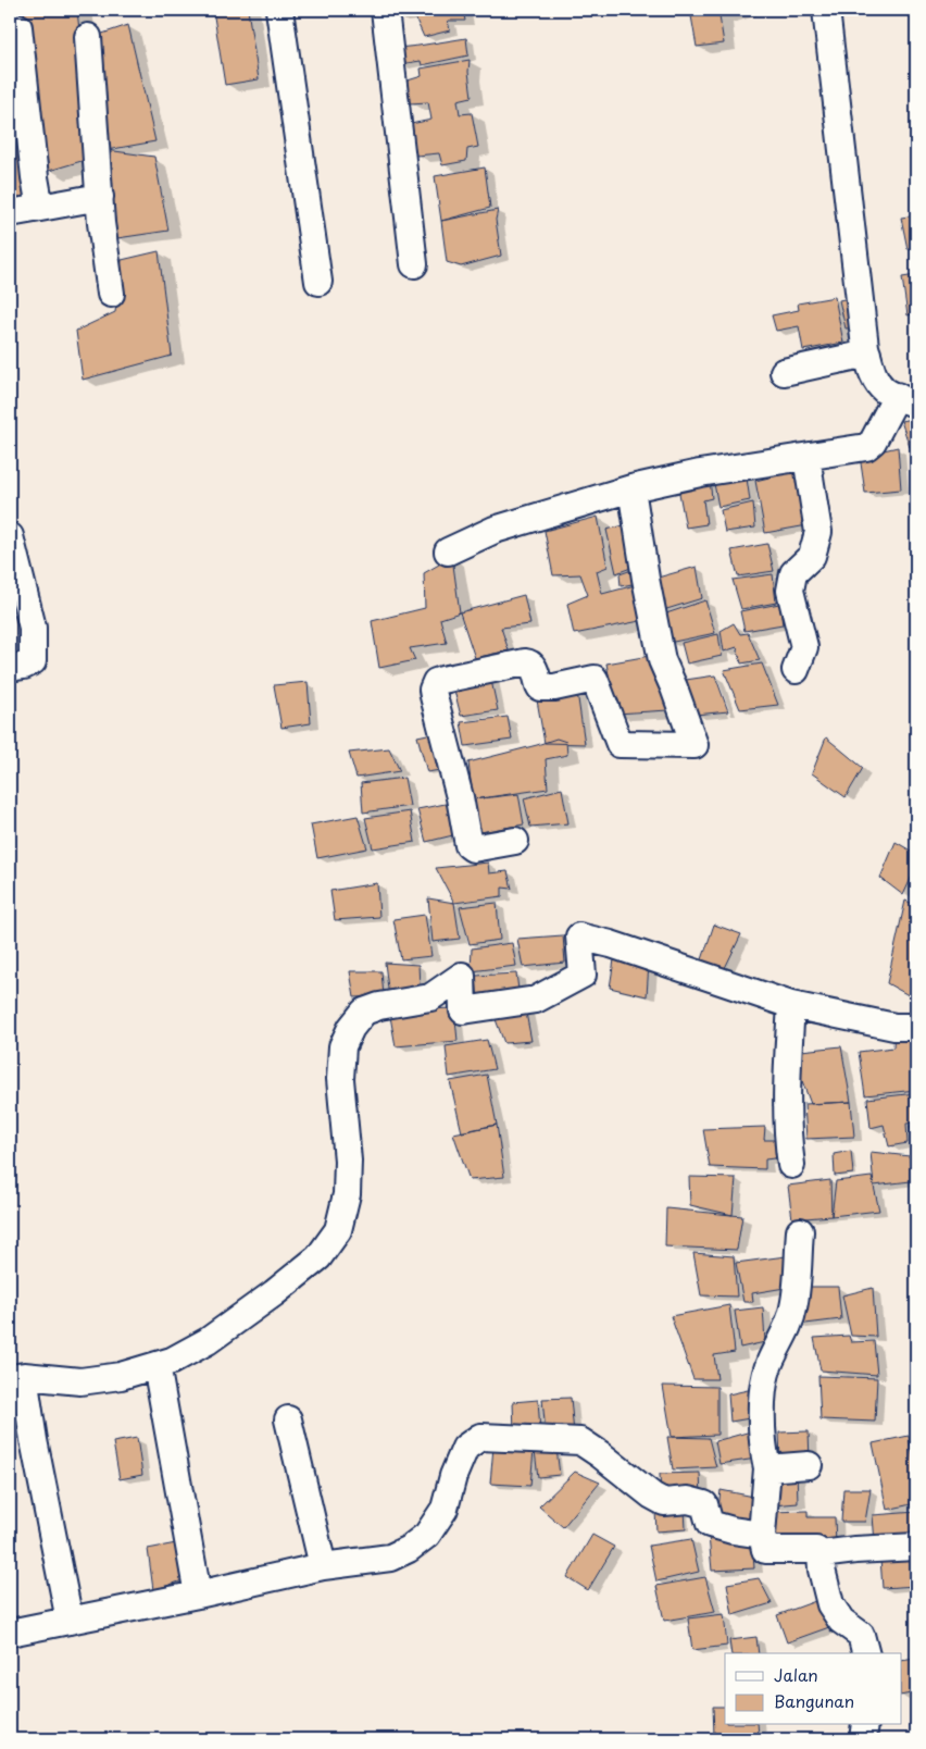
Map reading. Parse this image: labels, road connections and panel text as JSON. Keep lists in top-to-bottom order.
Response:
{
  "legend": ["Jalan", "Bangunan"]
}
